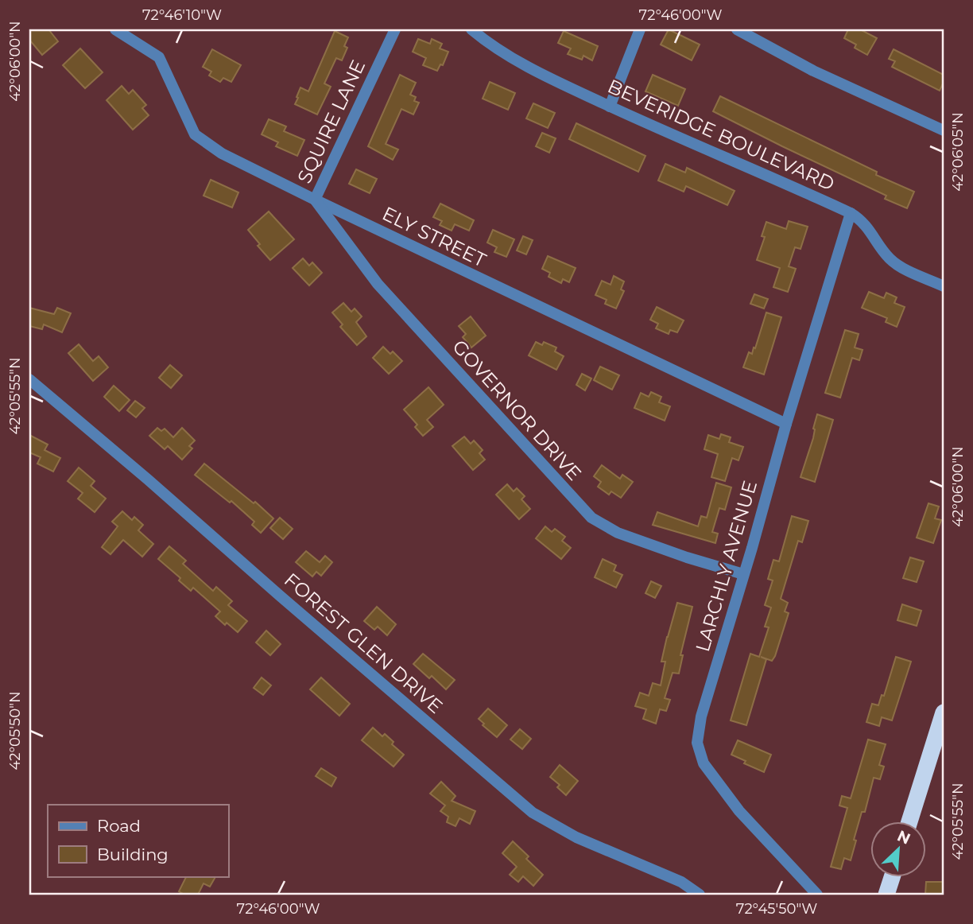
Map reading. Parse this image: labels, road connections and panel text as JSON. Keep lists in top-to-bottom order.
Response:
{
  "streets": {
    "street": [
      "SQUIRE LANE",
      "BEVERIDGE BOULEVARD",
      "ELY STREET",
      "GOVERNOR DRIVE",
      "LARCHLY AVENUE",
      "FOREST GLEN DRIVE"
    ]
  },
  "crossings": [
    ["SQUIRE LANE", "ELY STREET"],
    ["SQUIRE LANE", "GOVERNOR DRIVE"],
    ["BEVERIDGE BOULEVARD", "LARCHLY AVENUE"],
    ["ELY STREET", "GOVERNOR DRIVE"],
    ["ELY STREET", "LARCHLY AVENUE"],
    ["GOVERNOR DRIVE", "LARCHLY AVENUE"]
  ],
  "legend": ["Road", "Building"],
  "north": "top right",
  "coordinates": [
    "72°46'10\"W",
    "72°46'00\"W",
    "42°06'00\"N",
    "42°06'05\"N",
    "42°05'55\"N",
    "42°05'50\"N",
    "72°45'50\"W"
  ]
}
